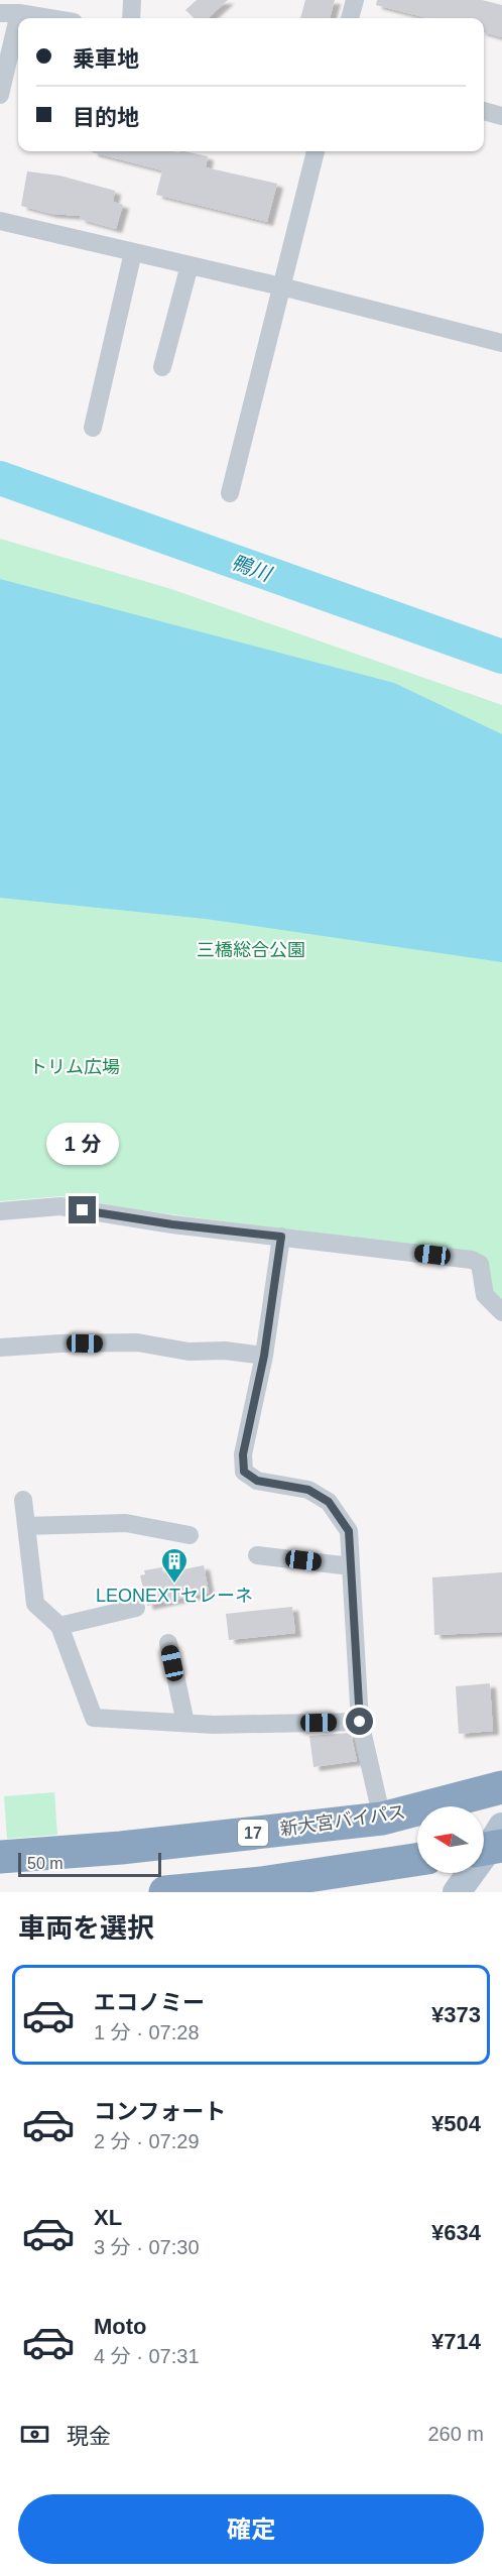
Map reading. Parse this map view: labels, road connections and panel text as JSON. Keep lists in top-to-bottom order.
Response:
{
  "streets": {
    "highway": ["新大宮バイパス", "17"]
  },
  "water": ["鴨川"],
  "parks": ["三橋総合公園", "トリム広場"],
  "places": {
    "building": ["LEONEXTセレーネ"]
  },
  "scale_bar": "50 m",
  "north": "left",
  "page": {
    "banner": ["乗車地", "目的地"],
    "bubble": "1 分",
    "scale": "50 m",
    "heading": "車両を選択",
    "list": [
      {
        "name": "エコノミー",
        "note": "1 分 · 07:28",
        "value": "¥373"
      },
      {
        "name": "コンフォート",
        "note": "2 分 · 07:29",
        "value": "¥504"
      },
      {
        "name": "XL",
        "note": "3 分 · 07:30",
        "value": "¥634"
      },
      {
        "name": "Moto",
        "note": "4 分 · 07:31",
        "value": "¥714"
      }
    ],
    "pay": ["現金", "260 m"],
    "buttons": "確定"
  }
}
